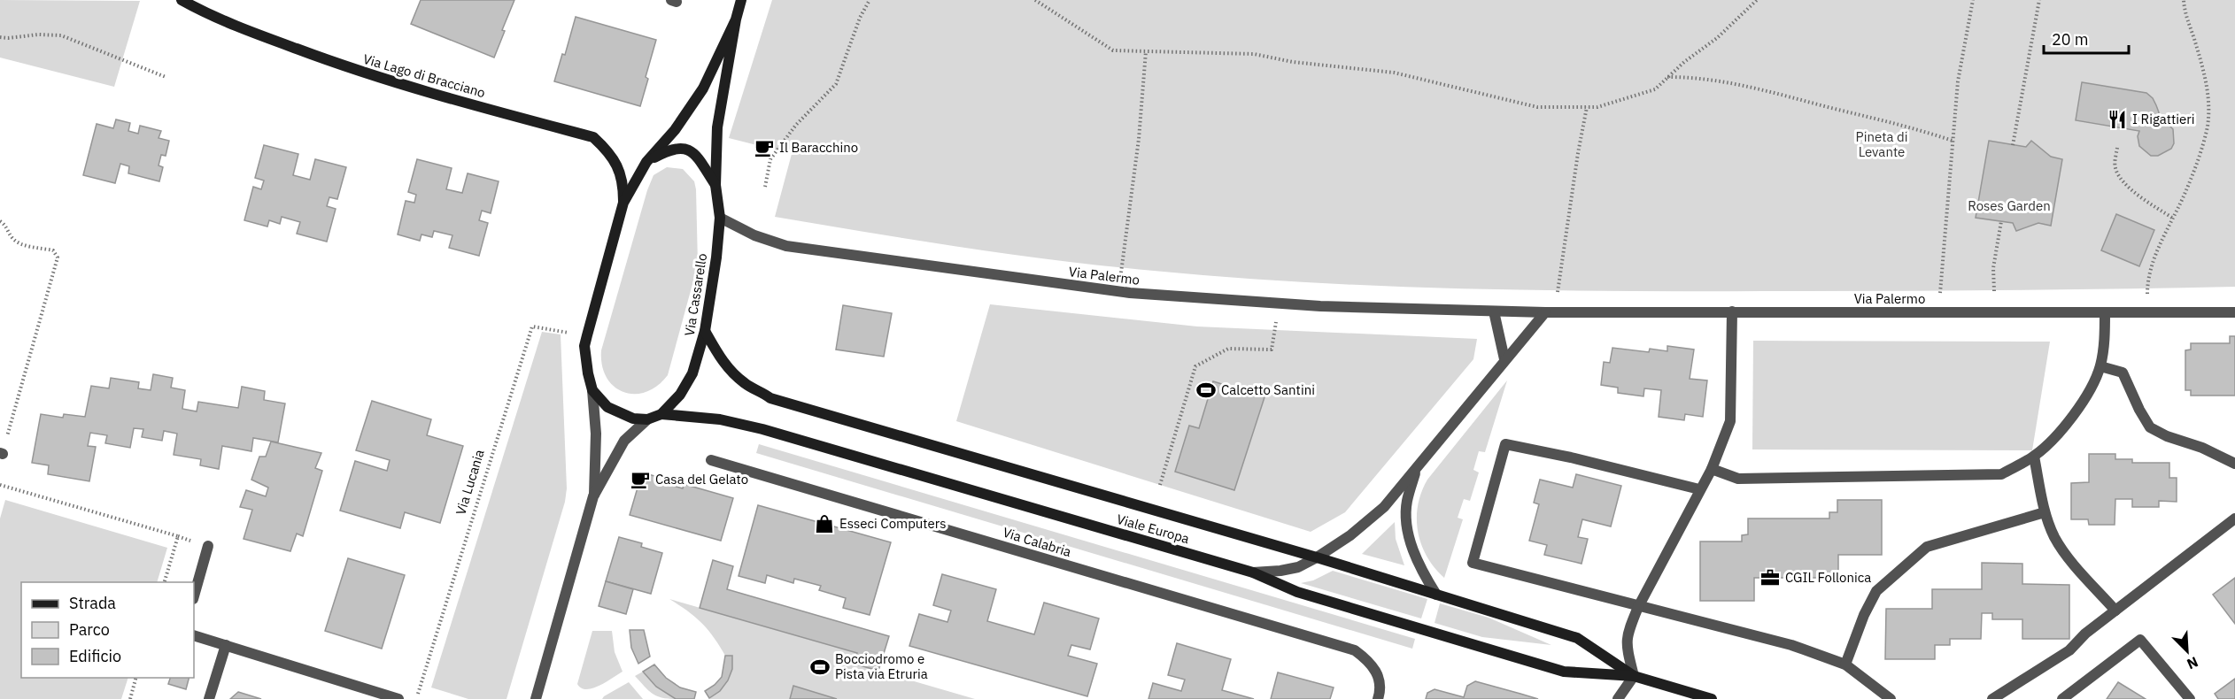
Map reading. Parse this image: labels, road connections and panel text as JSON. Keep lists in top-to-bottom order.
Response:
{
  "streets": {
    "main road": ["Via Lago di Bracciano", "Via Cassarello", "Viale Europa"],
    "street": ["Via Palermo", "Via Calabria"],
    "path": ["Via Lucania"]
  },
  "crossings": [
    ["Via Lago di Bracciano", "Via Cassarello"],
    ["Via Palermo", "Via Cassarello"],
    ["Via Cassarello", "Via Lucania"],
    ["Via Cassarello", "Viale Europa"]
  ],
  "parks": ["Pineta di Levante", "Roses Garden"],
  "places": {
    "restaurant": ["I Rigattieri"],
    "cafe": ["Il Baracchino", "Casa del Gelato"],
    "sports": ["Calcetto Santini", "Bocciodromo e Pista via Etruria"],
    "shop": ["Esseci Computers"],
    "office": ["CGIL Follonica"]
  },
  "legend": ["Strada", "Parco", "Edificio"],
  "scale_bar": "20 m",
  "north": "bottom right"
}
